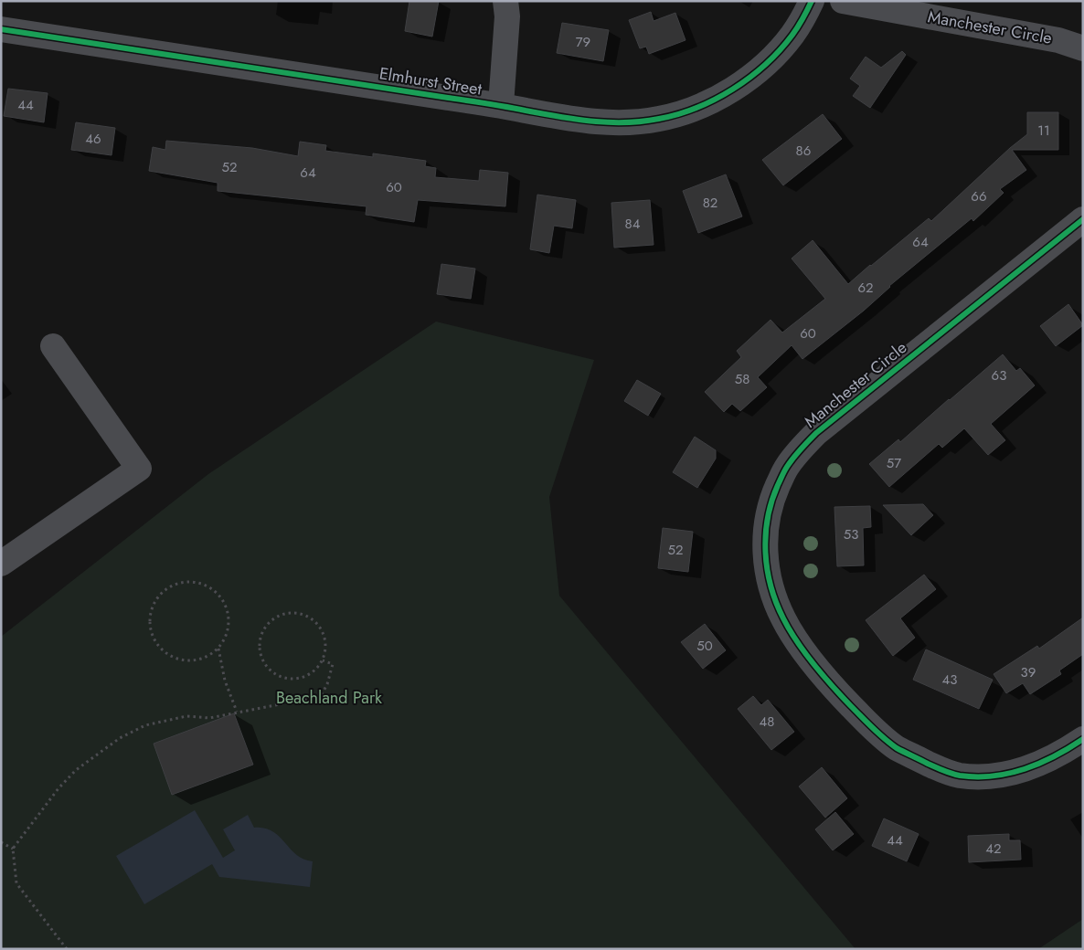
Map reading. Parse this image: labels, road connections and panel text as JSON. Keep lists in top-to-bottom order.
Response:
{
  "streets": {
    "street": ["Manchester Circle", "Elmhurst Street"]
  },
  "parks": ["Beachland Park"],
  "house_numbers": [
    "79",
    "44",
    "11",
    "46",
    "86",
    "52",
    "64",
    "60",
    "66",
    "82",
    "84",
    "64",
    "62",
    "60",
    "63",
    "58",
    "57",
    "53",
    "52",
    "50",
    "39",
    "43",
    "48",
    "44",
    "42"
  ]
}
